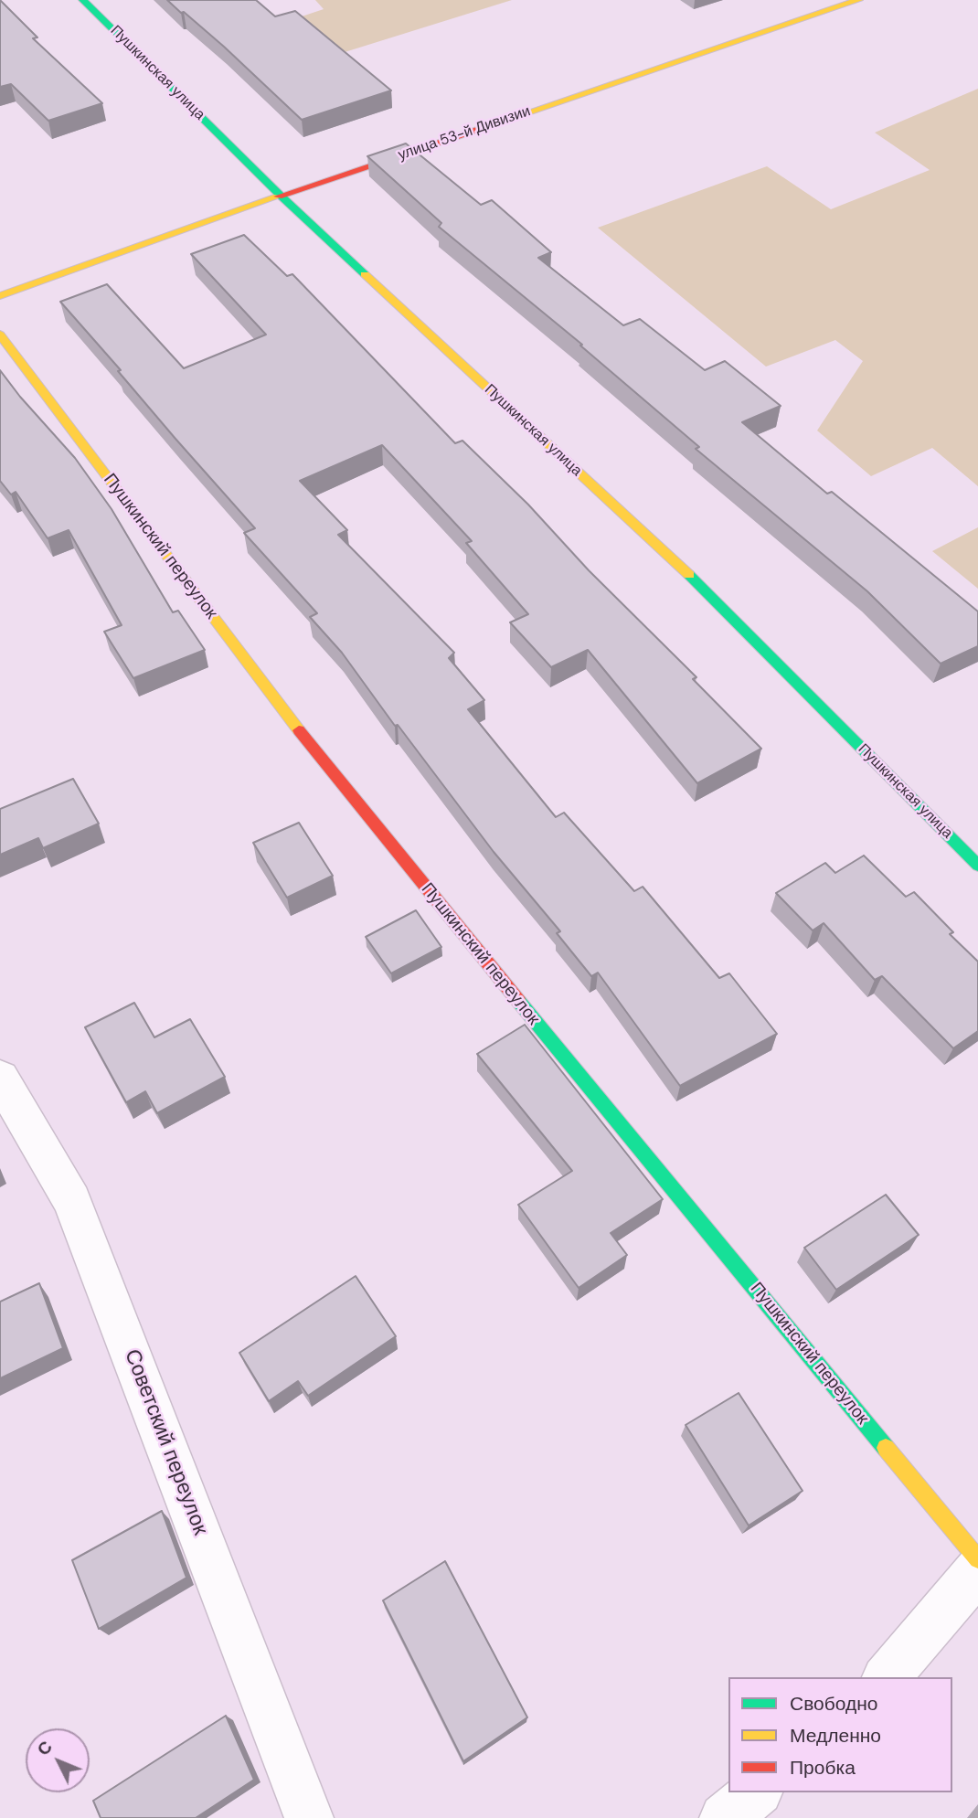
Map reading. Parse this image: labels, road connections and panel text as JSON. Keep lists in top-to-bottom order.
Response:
{
  "streets": {
    "street": [
      "Пушкинская улица",
      "улица 53-й Дивизии",
      "Пушкинский переулок",
      "Советский переулок"
    ]
  },
  "crossings": [
    ["Пушкинская улица", "улица 53-й Дивизии"]
  ],
  "legend": ["Свободно", "Медленно", "Пробка"],
  "north": "top left"
}
